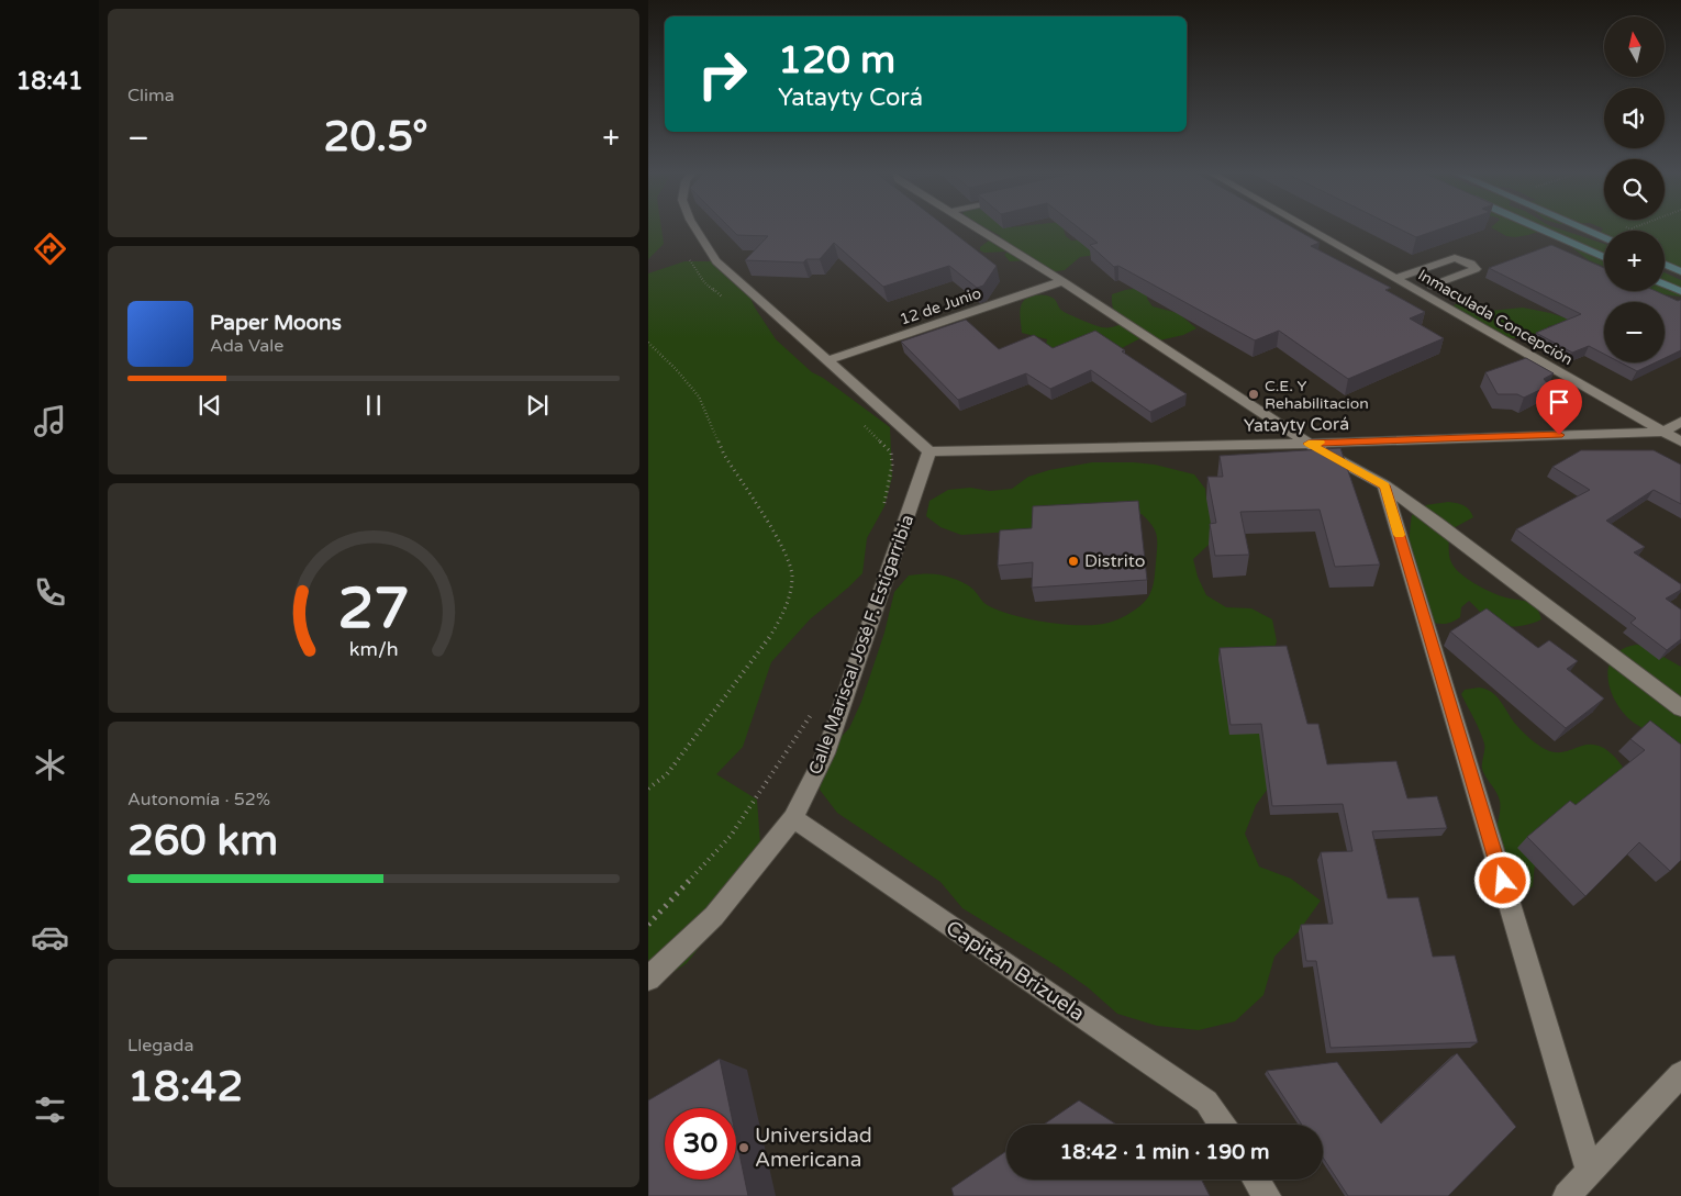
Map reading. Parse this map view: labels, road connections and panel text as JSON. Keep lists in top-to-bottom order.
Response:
{
  "streets": {
    "street": [
      "12 de Junio",
      "Inmaculada Concepción",
      "Yatayty Corá",
      "Calle Mariscal José F. Estigarribia",
      "Capitán Brizuela"
    ]
  },
  "crossings": [
    ["Inmaculada Concepción", "Yatayty Corá"],
    ["Yatayty Corá", "Calle Mariscal José F. Estigarribia"],
    ["Calle Mariscal José F. Estigarribia", "Capitán Brizuela"]
  ],
  "places": ["C.E. Y Rehabilitacion", "Distrito", "Universidad Americana"],
  "north": "top",
  "page": {
    "tabs": "18:41",
    "tile": [
      "Clima",
      ["Autonomía · 52%", "260 km"],
      ["Llegada", "18:42"]
    ],
    "map_buttons": ["+", "−"],
    "turn": ["120 m", "Yatayty Corá"],
    "heat": ["−", "20.5°", "+"],
    "song": ["Paper Moons", "Ada Vale"],
    "limit": "30",
    "trip": "18:42 · 1 min · 190 m",
    "gauge": ["27", "km/h"]
  }
}
